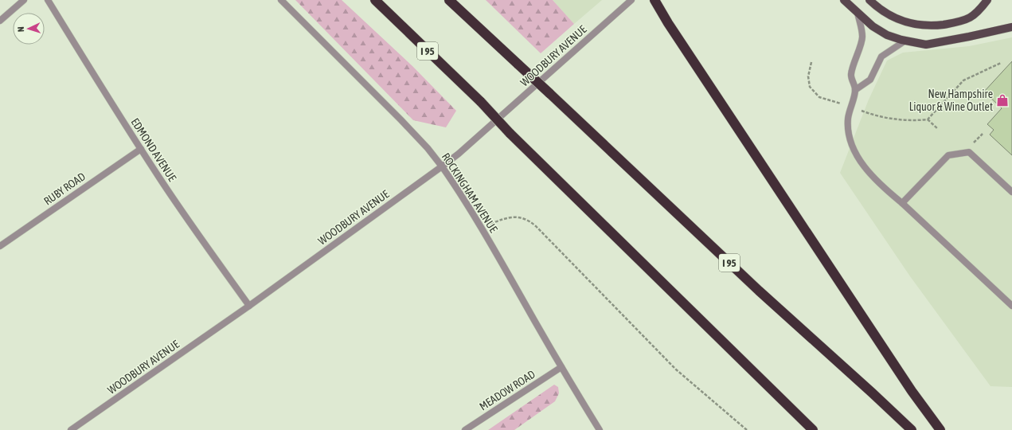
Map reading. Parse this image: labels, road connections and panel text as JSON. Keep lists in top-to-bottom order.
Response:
{
  "streets": {
    "highway": ["I 95"],
    "street": [
      "WOODBURY AVENUE",
      "EDMOND AVENUE",
      "RUBY ROAD",
      "ROCKINGHAM AVENUE",
      "MEADOW ROAD"
    ]
  },
  "crossings": [
    ["WOODBURY AVENUE", "EDMOND AVENUE"],
    ["WOODBURY AVENUE", "ROCKINGHAM AVENUE"],
    ["EDMOND AVENUE", "RUBY ROAD"],
    ["ROCKINGHAM AVENUE", "MEADOW ROAD"]
  ],
  "places": {
    "shop": ["New Hampshire Liquor & Wine Outlet"]
  },
  "north": "left"
}
